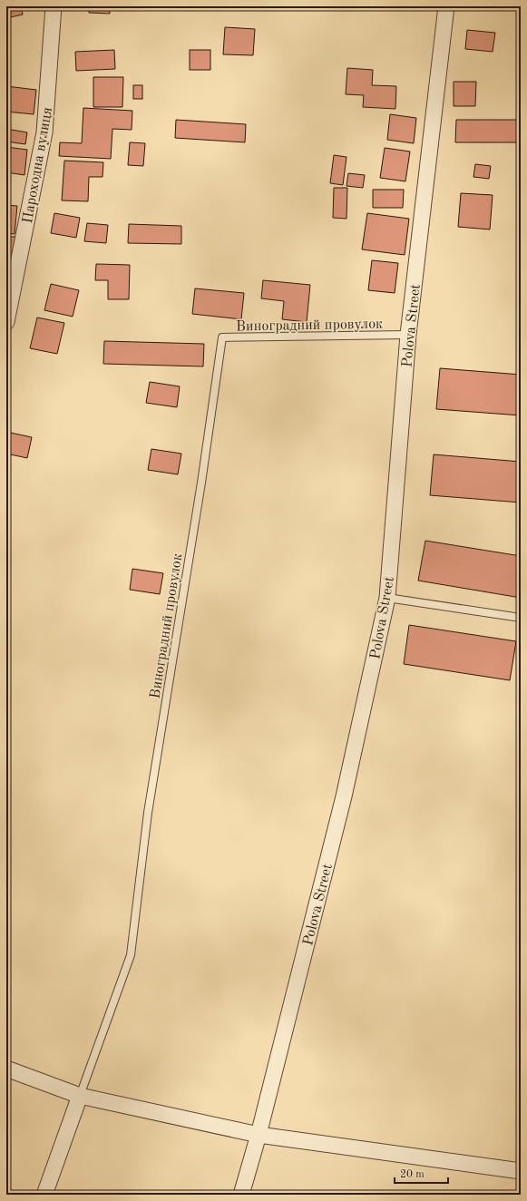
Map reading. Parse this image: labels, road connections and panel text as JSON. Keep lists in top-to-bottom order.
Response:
{
  "streets": {
    "street": ["Пароходна вулиця", "Polova Street"],
    "lane": ["Виноградний провулок"]
  },
  "crossings": [
    ["Виноградний провулок", "Polova Street"]
  ],
  "scale_bar": "20 m"
}
